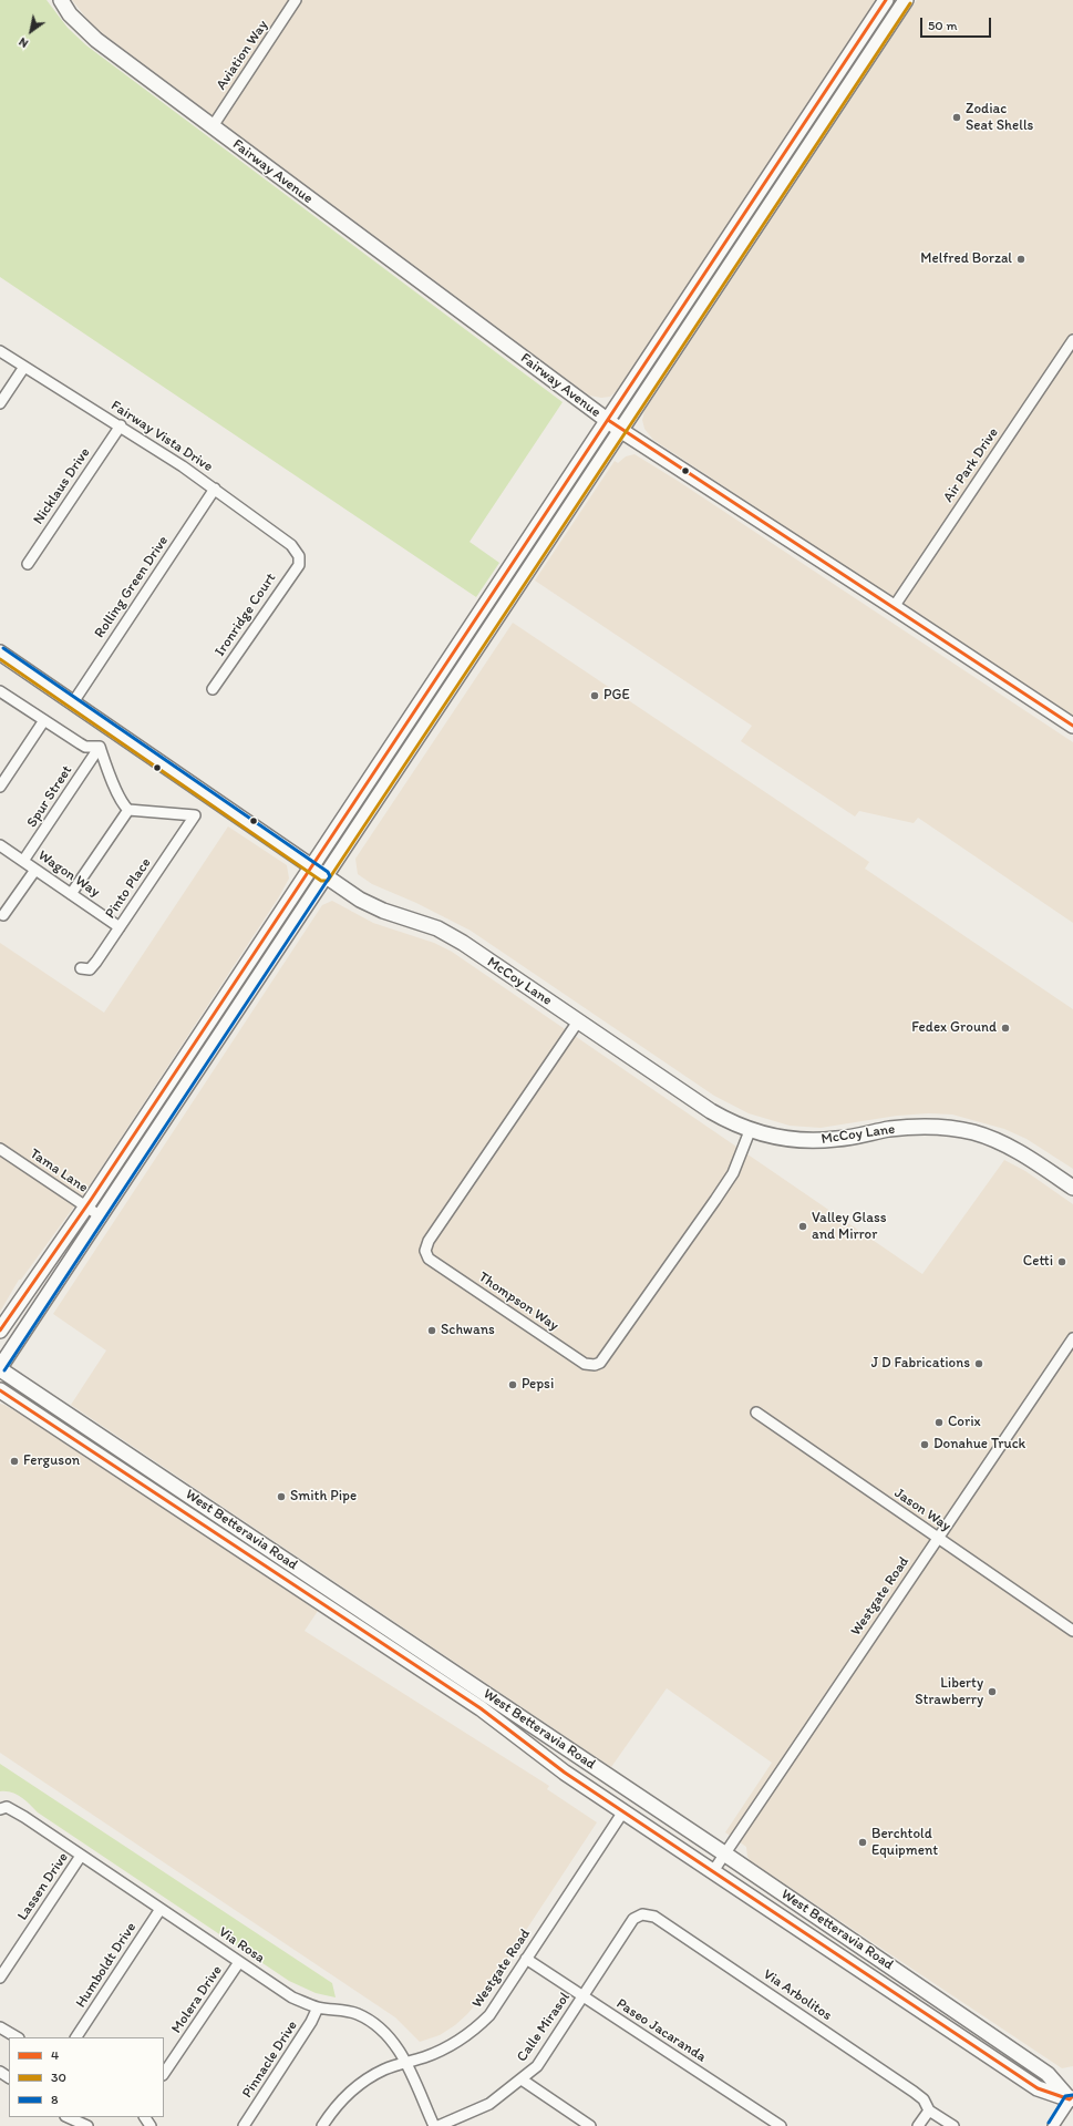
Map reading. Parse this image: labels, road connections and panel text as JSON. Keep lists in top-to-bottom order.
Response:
{
  "streets": {
    "street": [
      "Aviation Way",
      "Fairway Avenue",
      "Fairway Vista Drive",
      "Air Park Drive",
      "Nicklaus Drive",
      "Rolling Green Drive",
      "Ironridge Court",
      "Spur Street",
      "Wagon Way",
      "Pinto Place",
      "McCoy Lane",
      "Tama Lane",
      "Thompson Way",
      "Jason Way",
      "West Betteravia Road",
      "Westgate Road",
      "Lassen Drive",
      "Via Rosa",
      "Humboldt Drive",
      "Via Arbolitos",
      "Molera Drive",
      "Calle Mirasol",
      "Paseo Jacaranda",
      "Pinnacle Drive"
    ]
  },
  "crossings": [
    ["Aviation Way", "Fairway Avenue"],
    ["Fairway Avenue", "Air Park Drive"],
    ["Fairway Vista Drive", "Nicklaus Drive"],
    ["Fairway Vista Drive", "Rolling Green Drive"],
    ["Fairway Vista Drive", "Ironridge Court"],
    ["Rolling Green Drive", "McCoy Lane"],
    ["Spur Street", "Wagon Way"],
    ["Wagon Way", "Pinto Place"],
    ["McCoy Lane", "Thompson Way"],
    ["Jason Way", "Westgate Road"],
    ["West Betteravia Road", "Westgate Road"],
    ["Westgate Road", "Via Rosa"],
    ["Westgate Road", "Paseo Jacaranda"],
    ["Lassen Drive", "Via Rosa"],
    ["Via Rosa", "Humboldt Drive"],
    ["Via Rosa", "Molera Drive"],
    ["Via Rosa", "Pinnacle Drive"],
    ["Via Arbolitos", "Calle Mirasol"],
    ["Calle Mirasol", "Paseo Jacaranda"]
  ],
  "places": [
    "Zodiac Seat Shells",
    "Melfred Borzal",
    "PGE",
    "Fedex Ground",
    "Valley Glass and Mirror",
    "Cetti",
    "Schwans",
    "J D Fabrications",
    "Pepsi",
    "Corix",
    "Donahue Truck",
    "Ferguson",
    "Smith Pipe",
    "Liberty Strawberry",
    "Berchtold Equipment"
  ],
  "lines": ["transit line 4", "transit line 30", "transit line 8"],
  "legend": ["4", "30", "8"],
  "scale_bar": "50 m",
  "north": "bottom left"
}
